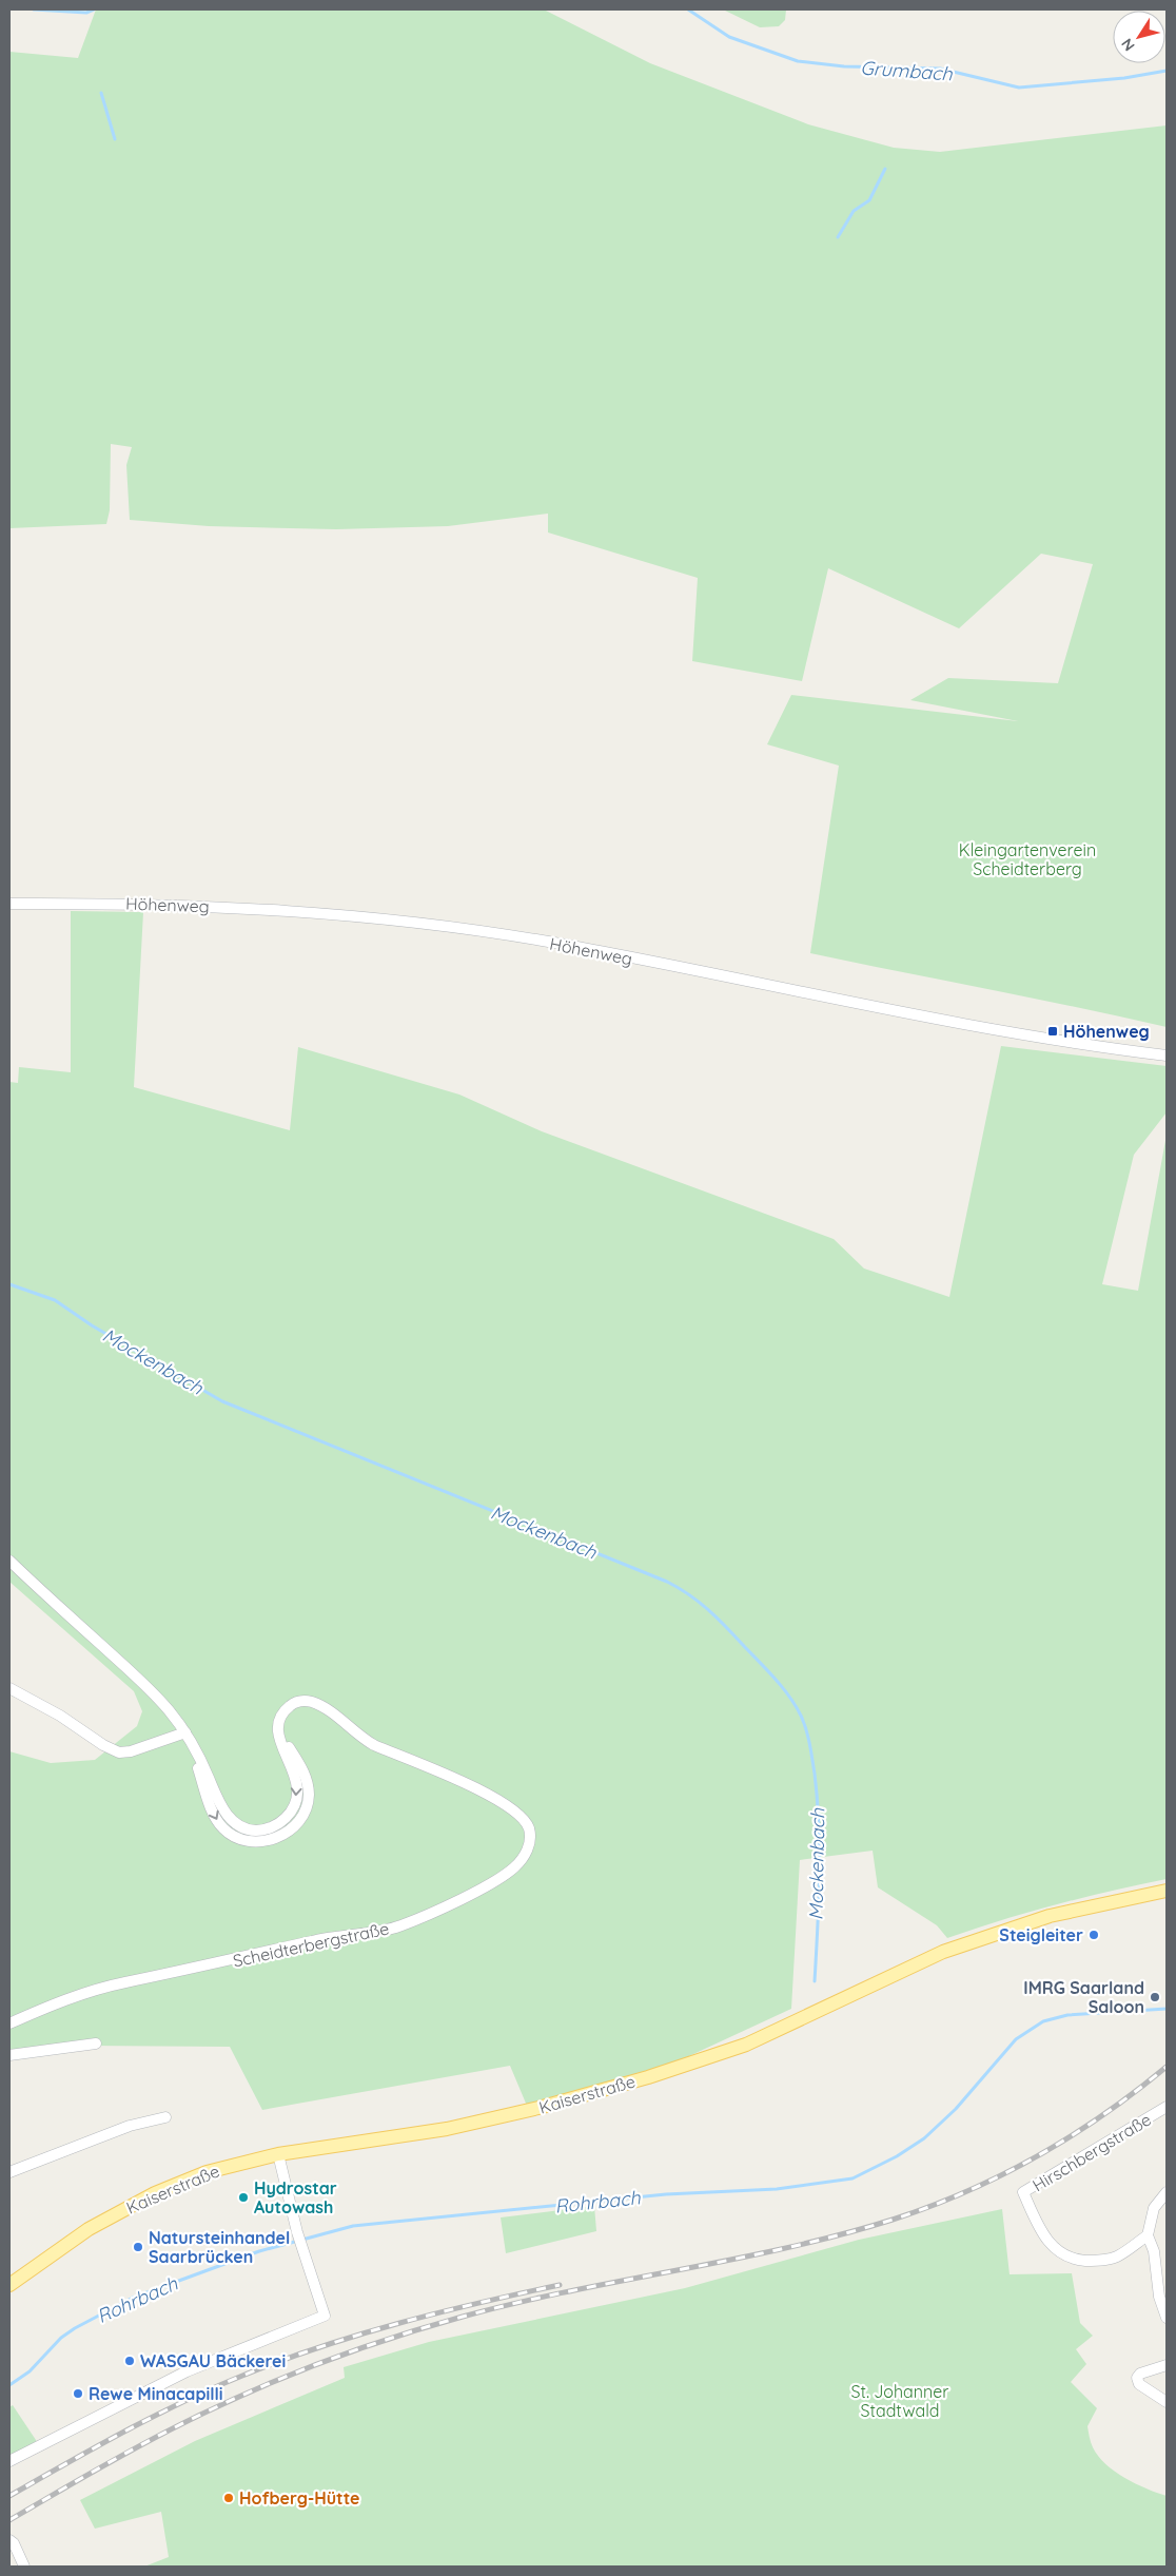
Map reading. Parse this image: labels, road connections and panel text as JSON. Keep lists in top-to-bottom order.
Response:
{
  "streets": {
    "main road": ["Kaiserstraße"],
    "street": ["Höhenweg", "Scheidterbergstraße", "Hirschbergstraße"]
  },
  "water": ["Grumbach", "Mockenbach", "Rohrbach"],
  "parks": ["Kleingartenverein Scheidterberg", "St. Johanner Stadtwald"],
  "places": {
    "transit": ["Höhenweg"],
    "other": [
      "Steigleiter",
      "IMRG Saarland Saloon",
      "Hydrostar Autowash",
      "Natursteinhandel Saarbrücken",
      "WASGAU Bäckerei",
      "Rewe Minacapilli",
      "Hofberg-Hütte"
    ]
  },
  "north": "bottom left"
}
